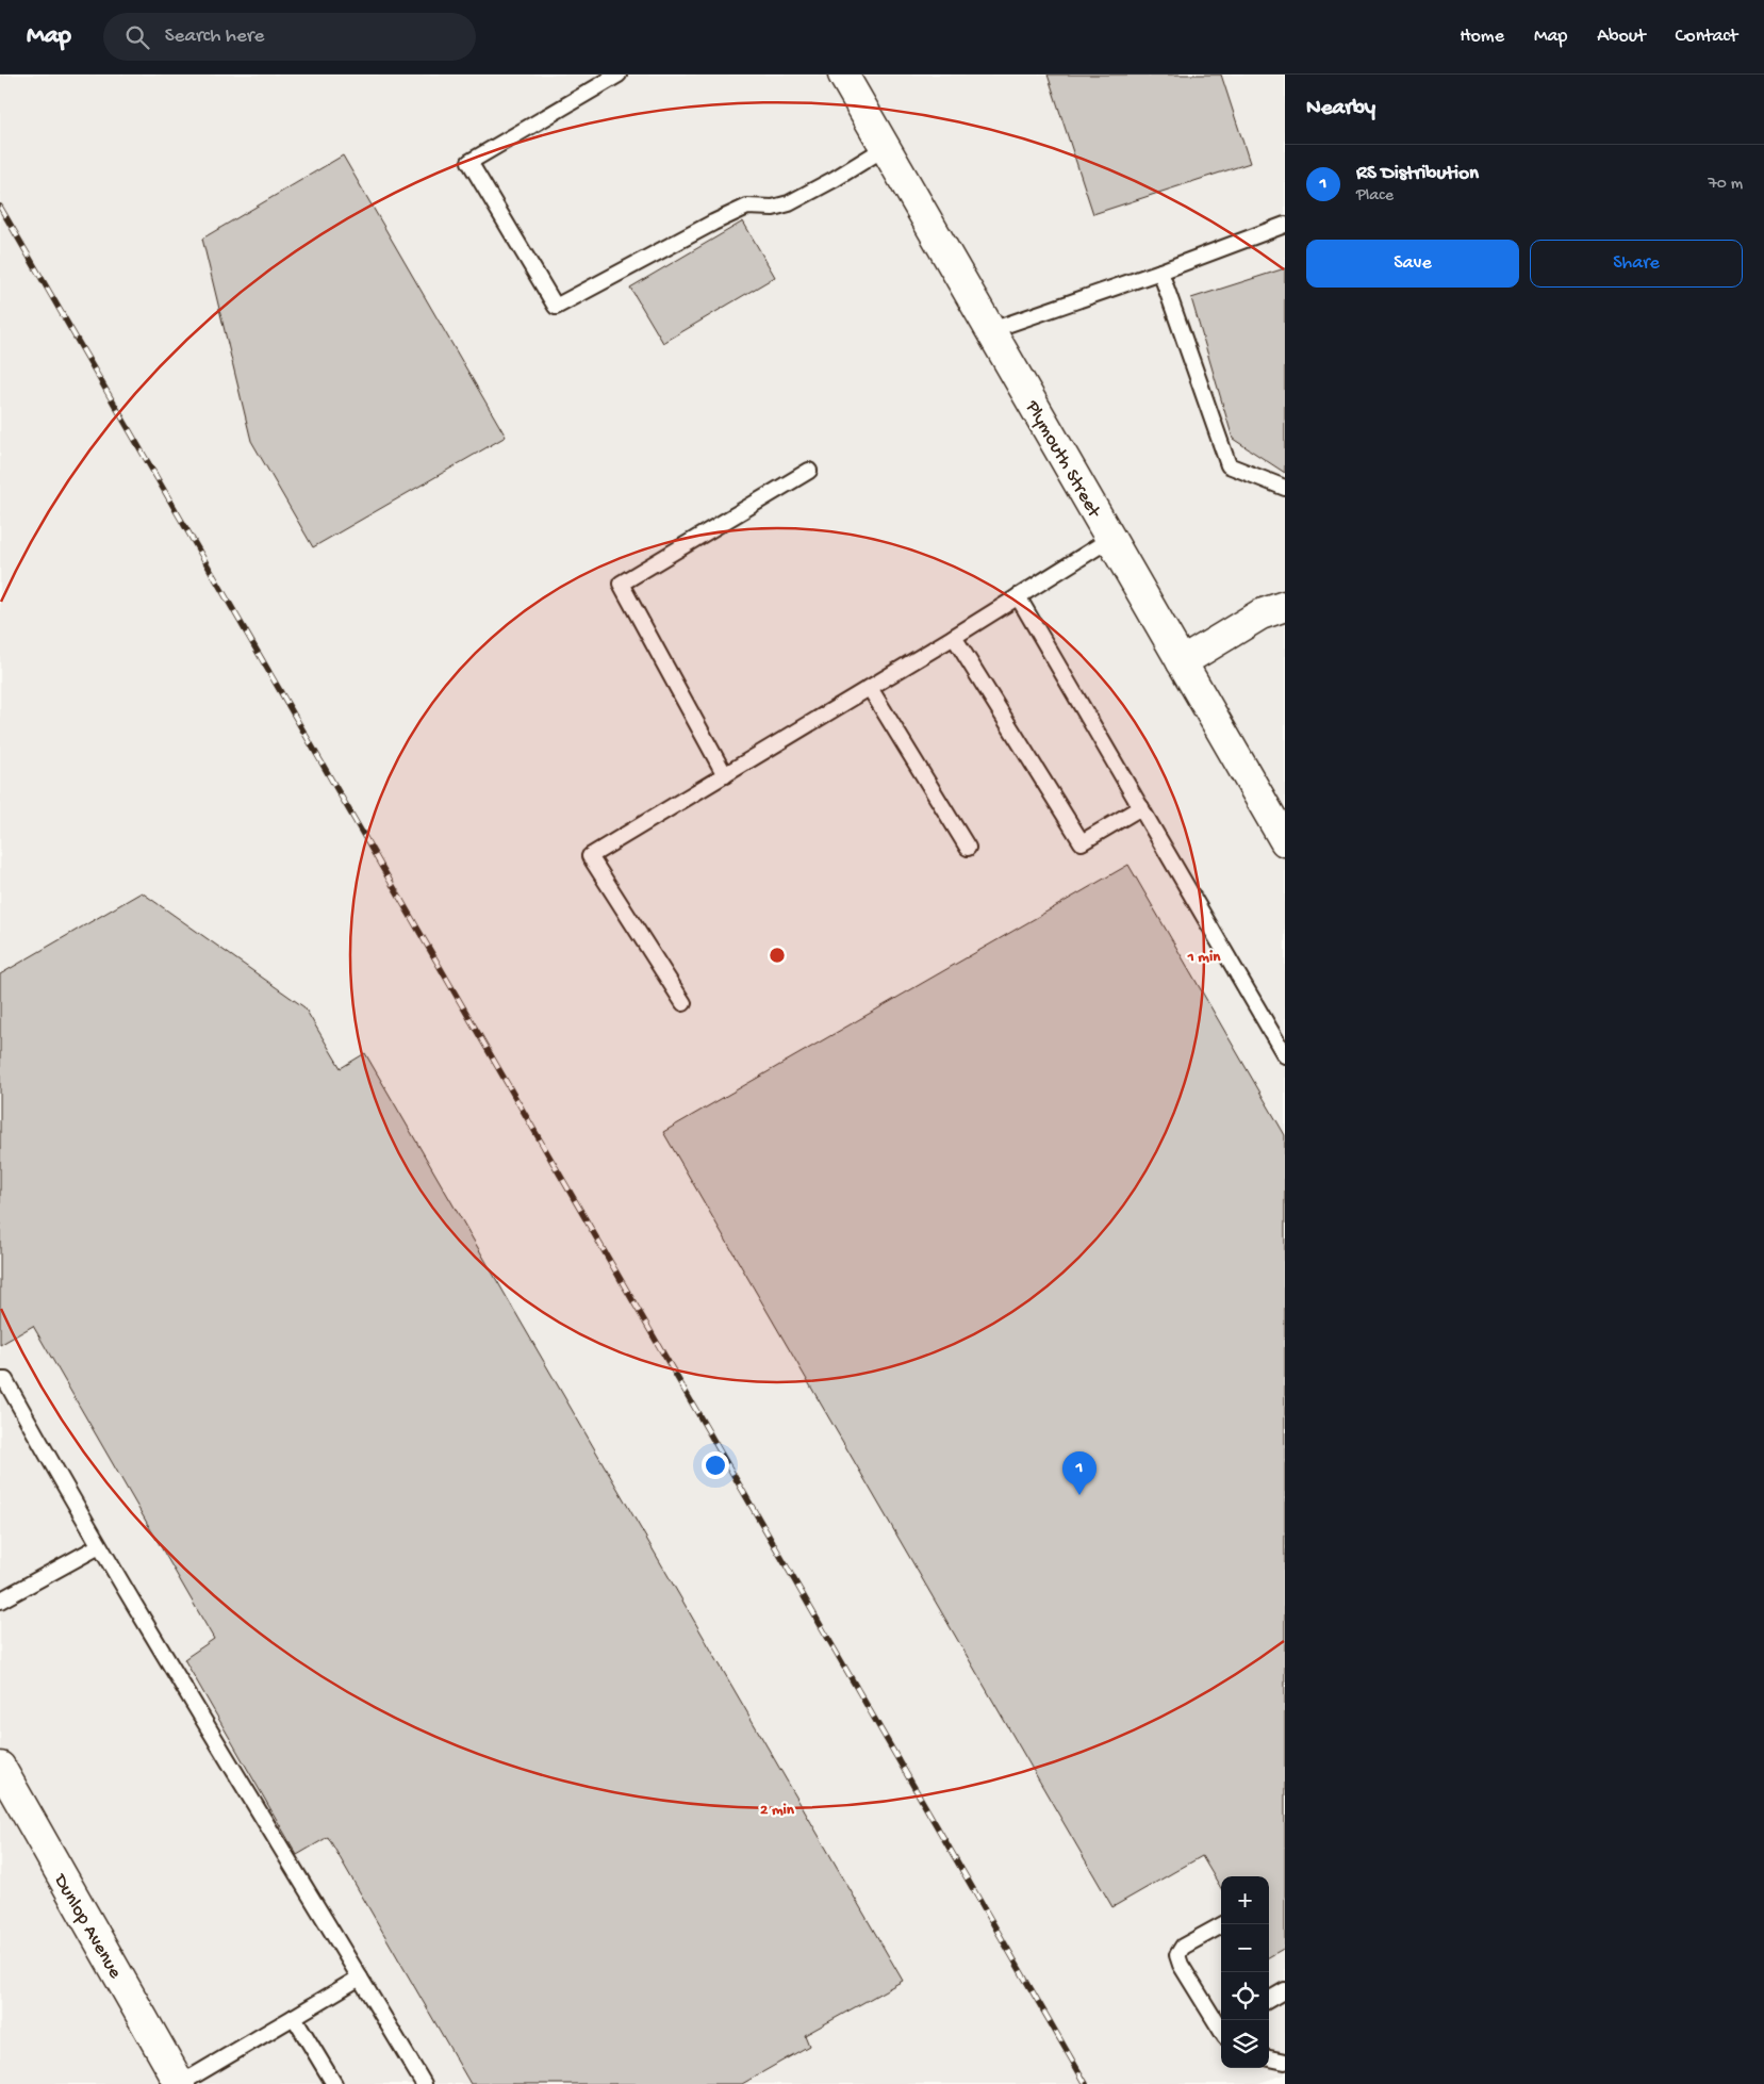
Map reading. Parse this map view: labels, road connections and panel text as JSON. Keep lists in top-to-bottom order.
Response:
{
  "streets": {
    "street": ["Plymouth Street", "Dunlop Avenue"]
  },
  "page": {
    "header": "Map",
    "search": "Search here",
    "nav": [
      "Home",
      "Map",
      "About",
      "Contact"
    ],
    "heading": "Nearby",
    "list": [
      {
        "mark": "1",
        "name": "RS Distribution",
        "note": "Place",
        "value": "70 m"
      }
    ],
    "buttons": ["Save", "Share"],
    "pins": "1",
    "map_buttons": ["+", "−"]
  },
  "rings": ["1 min", "2 min"]
}
